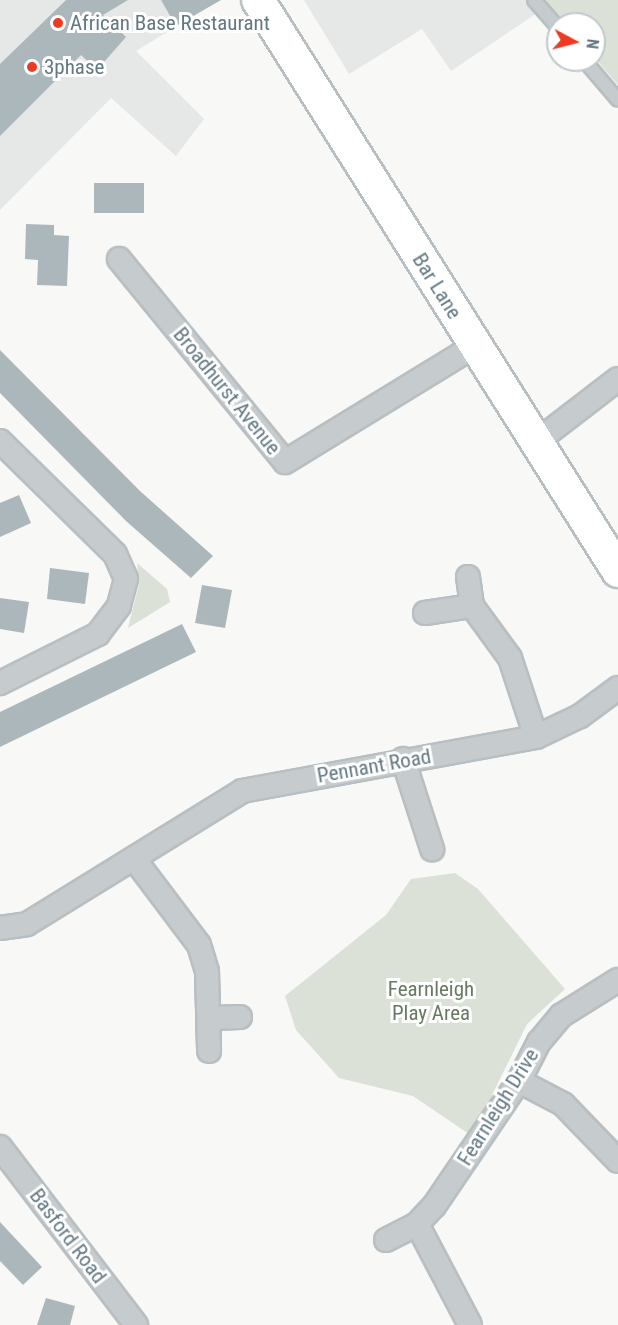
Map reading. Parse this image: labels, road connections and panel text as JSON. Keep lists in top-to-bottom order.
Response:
{
  "streets": {
    "street": [
      "Bar Lane",
      "Broadhurst Avenue",
      "Pennant Road",
      "Fearnleigh Drive",
      "Basford Road"
    ]
  },
  "crossings": [
    ["Bar Lane", "Broadhurst Avenue"]
  ],
  "parks": ["Fearnleigh Play Area"],
  "places": ["African Base Restaurant", "3phase"],
  "north": "right"
}
